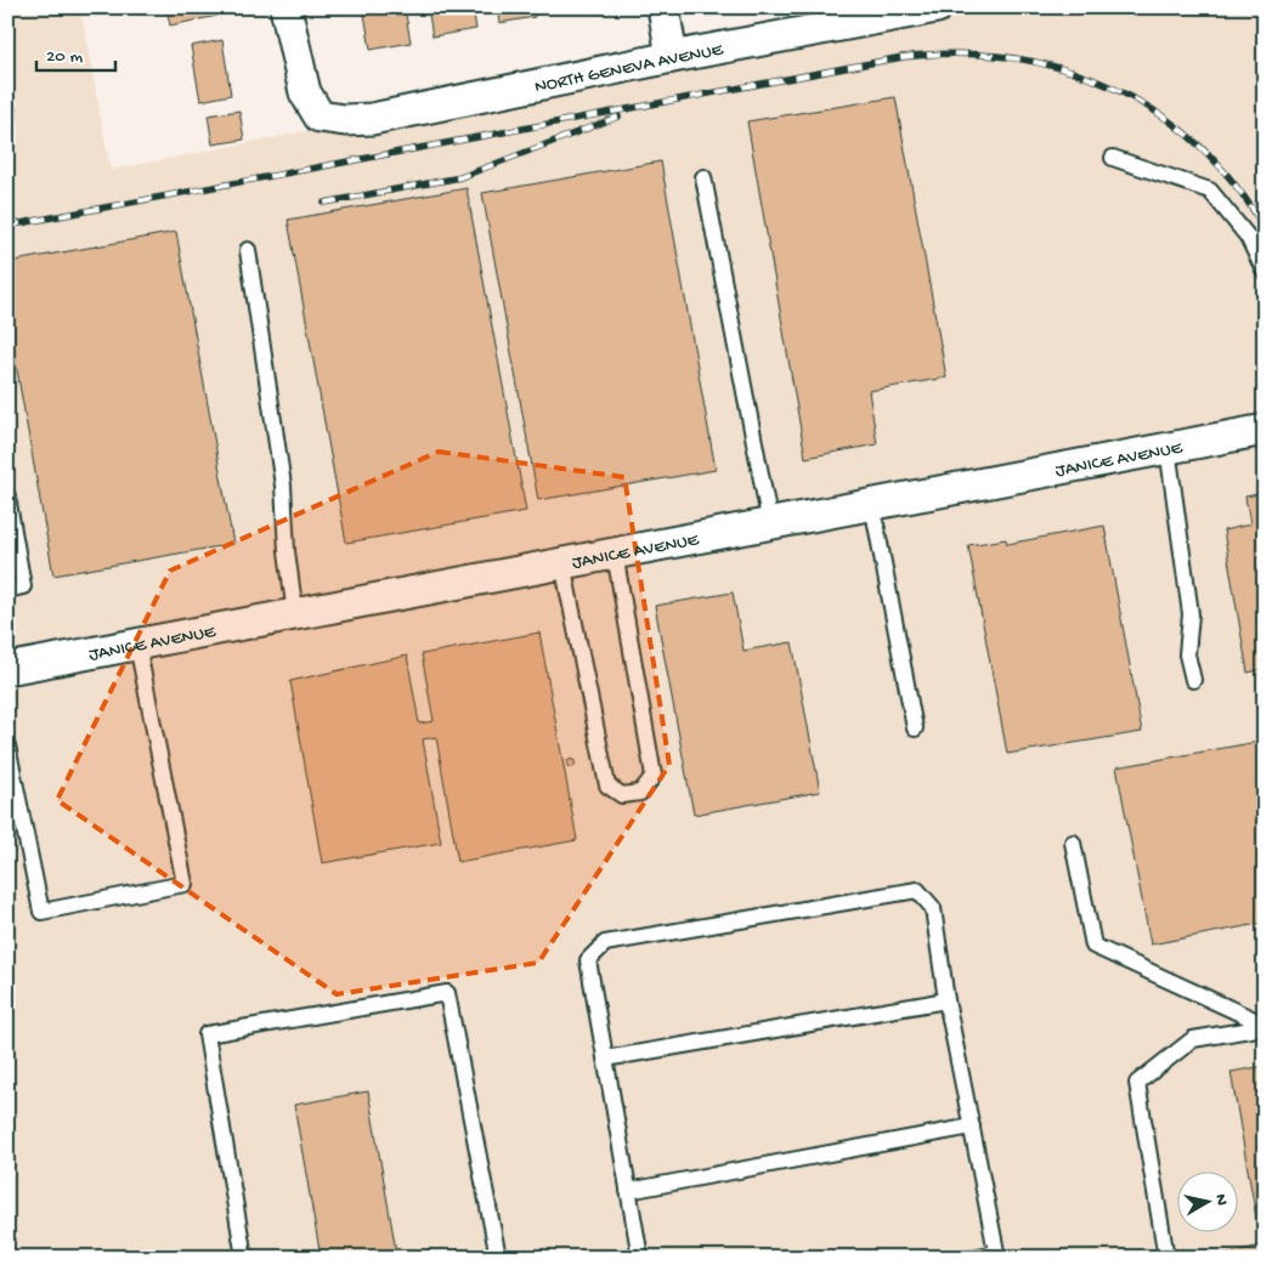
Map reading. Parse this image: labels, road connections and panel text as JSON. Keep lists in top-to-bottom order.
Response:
{
  "streets": {
    "street": ["NORTH GENEVA AVENUE", "JANICE AVENUE"]
  },
  "scale_bar": "20 m",
  "north": "right"
}
